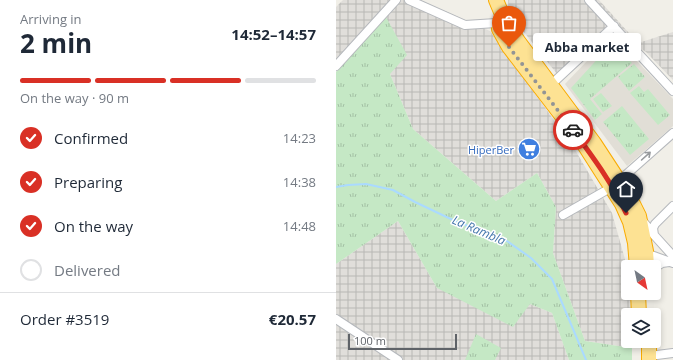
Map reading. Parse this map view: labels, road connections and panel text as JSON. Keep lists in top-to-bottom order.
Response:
{
  "water": ["La Rambla"],
  "places": {
    "other": ["Abba market"],
    "supermarket": ["HiperBer"]
  },
  "scale_bar": "100 m",
  "north": "bottom right",
  "page": {
    "heading": ["2 min", "Arriving in", "14:52–14:57"],
    "panel": ["Order #3519", "€20.57"],
    "bubble": "Abba market",
    "bar": "On the way · 90 m",
    "list": [
      ["Confirmed", "14:23"],
      ["Preparing", "14:38"],
      ["On the way", "14:48"],
      "Delivered"
    ],
    "scale": "100 m"
  }
}
